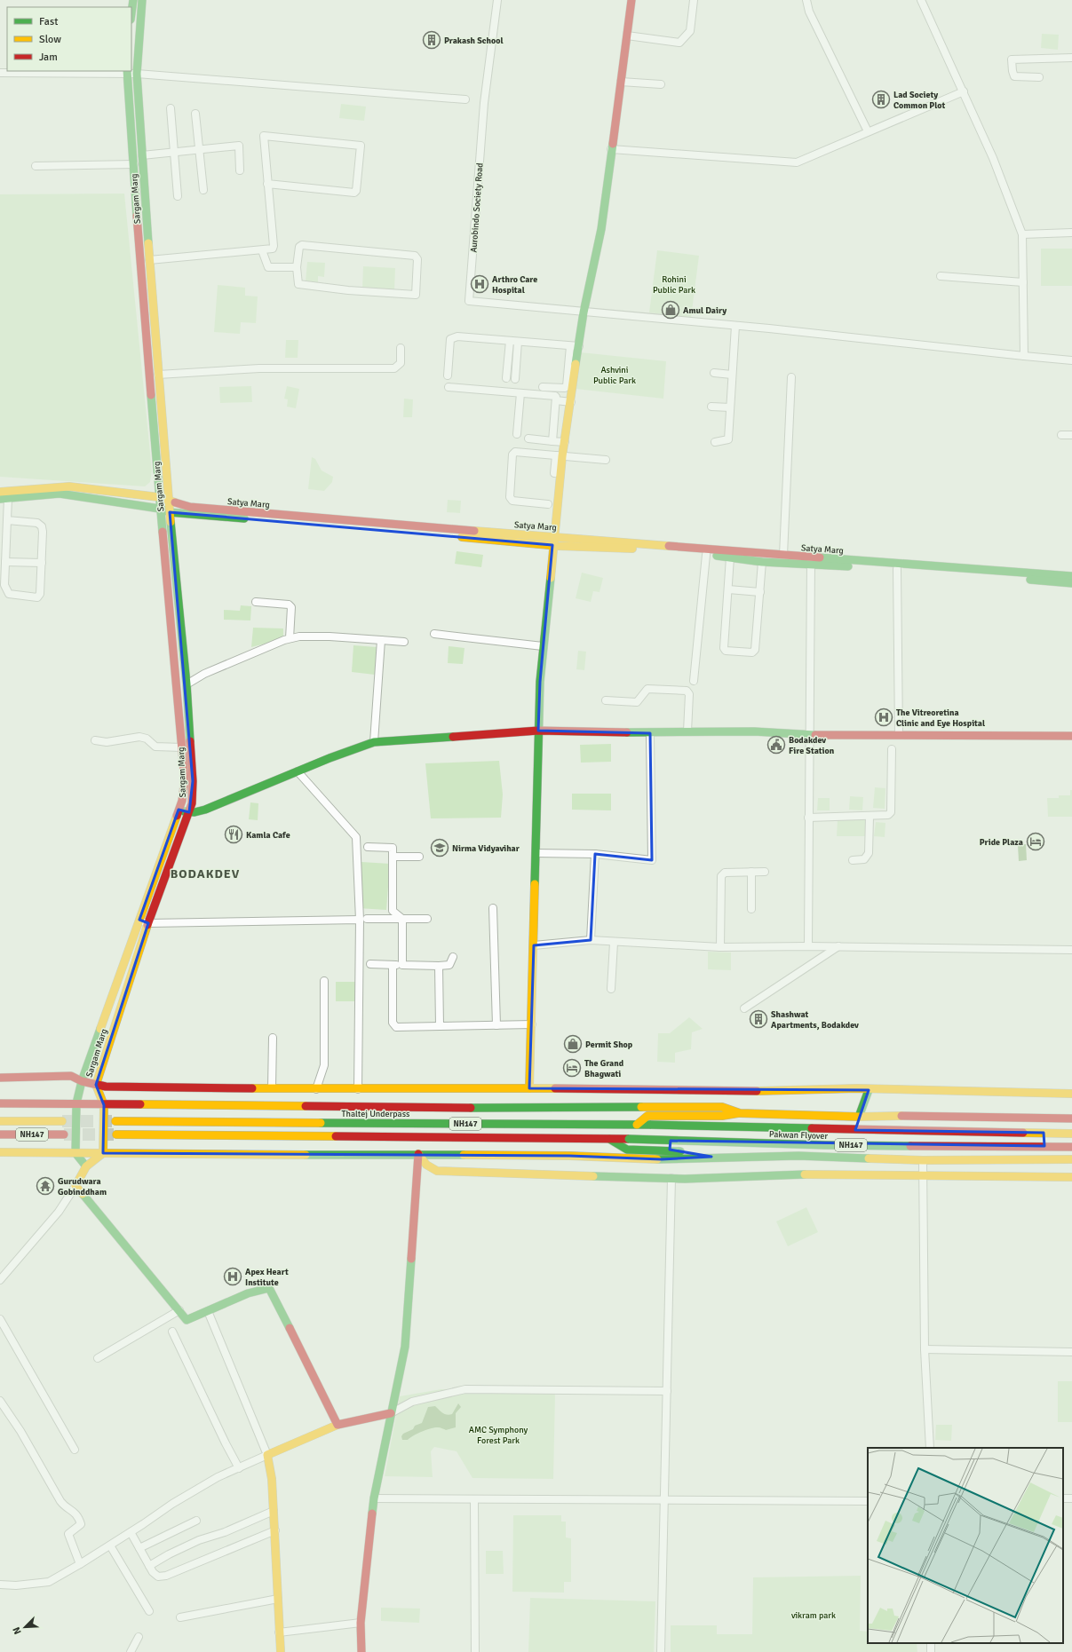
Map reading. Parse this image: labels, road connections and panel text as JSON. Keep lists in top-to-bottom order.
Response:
{
  "streets": {
    "main road": [
      "Sargam Marg",
      "Satya Marg",
      "Thaltej Underpass",
      "NH147",
      "Pakwan Flyover"
    ],
    "street": ["Aurobindo Society Road"]
  },
  "crossings": [
    ["Sargam Marg", "Satya Marg"],
    ["Thaltej Underpass", "Pakwan Flyover"],
    ["NH147", "Pakwan Flyover"]
  ],
  "districts": ["BODAKDEV"],
  "parks": [
    "Rohini Public Park",
    "Ashvini Public Park",
    "AMC Symphony Forest Park",
    "vikram park"
  ],
  "places": {
    "building": ["Prakash School", "Lad Society Common Plot", "Shashwat Apartments, Bodakdev"],
    "hospital": ["Arthro Care Hospital", "The Vitreoretina Clinic and Eye Hospital", "Apex Heart Institute"],
    "shop": ["Amul Dairy", "Permit Shop"],
    "public building": ["Bodakdev Fire Station"],
    "restaurant": ["Kamla Cafe"],
    "hotel": ["Pride Plaza", "The Grand Bhagwati"],
    "school or university": ["Nirma Vidyavihar"],
    "temple": ["Gurudwara Gobinddham"]
  },
  "legend": ["Fast", "Slow", "Jam"],
  "north": "bottom left"
}
